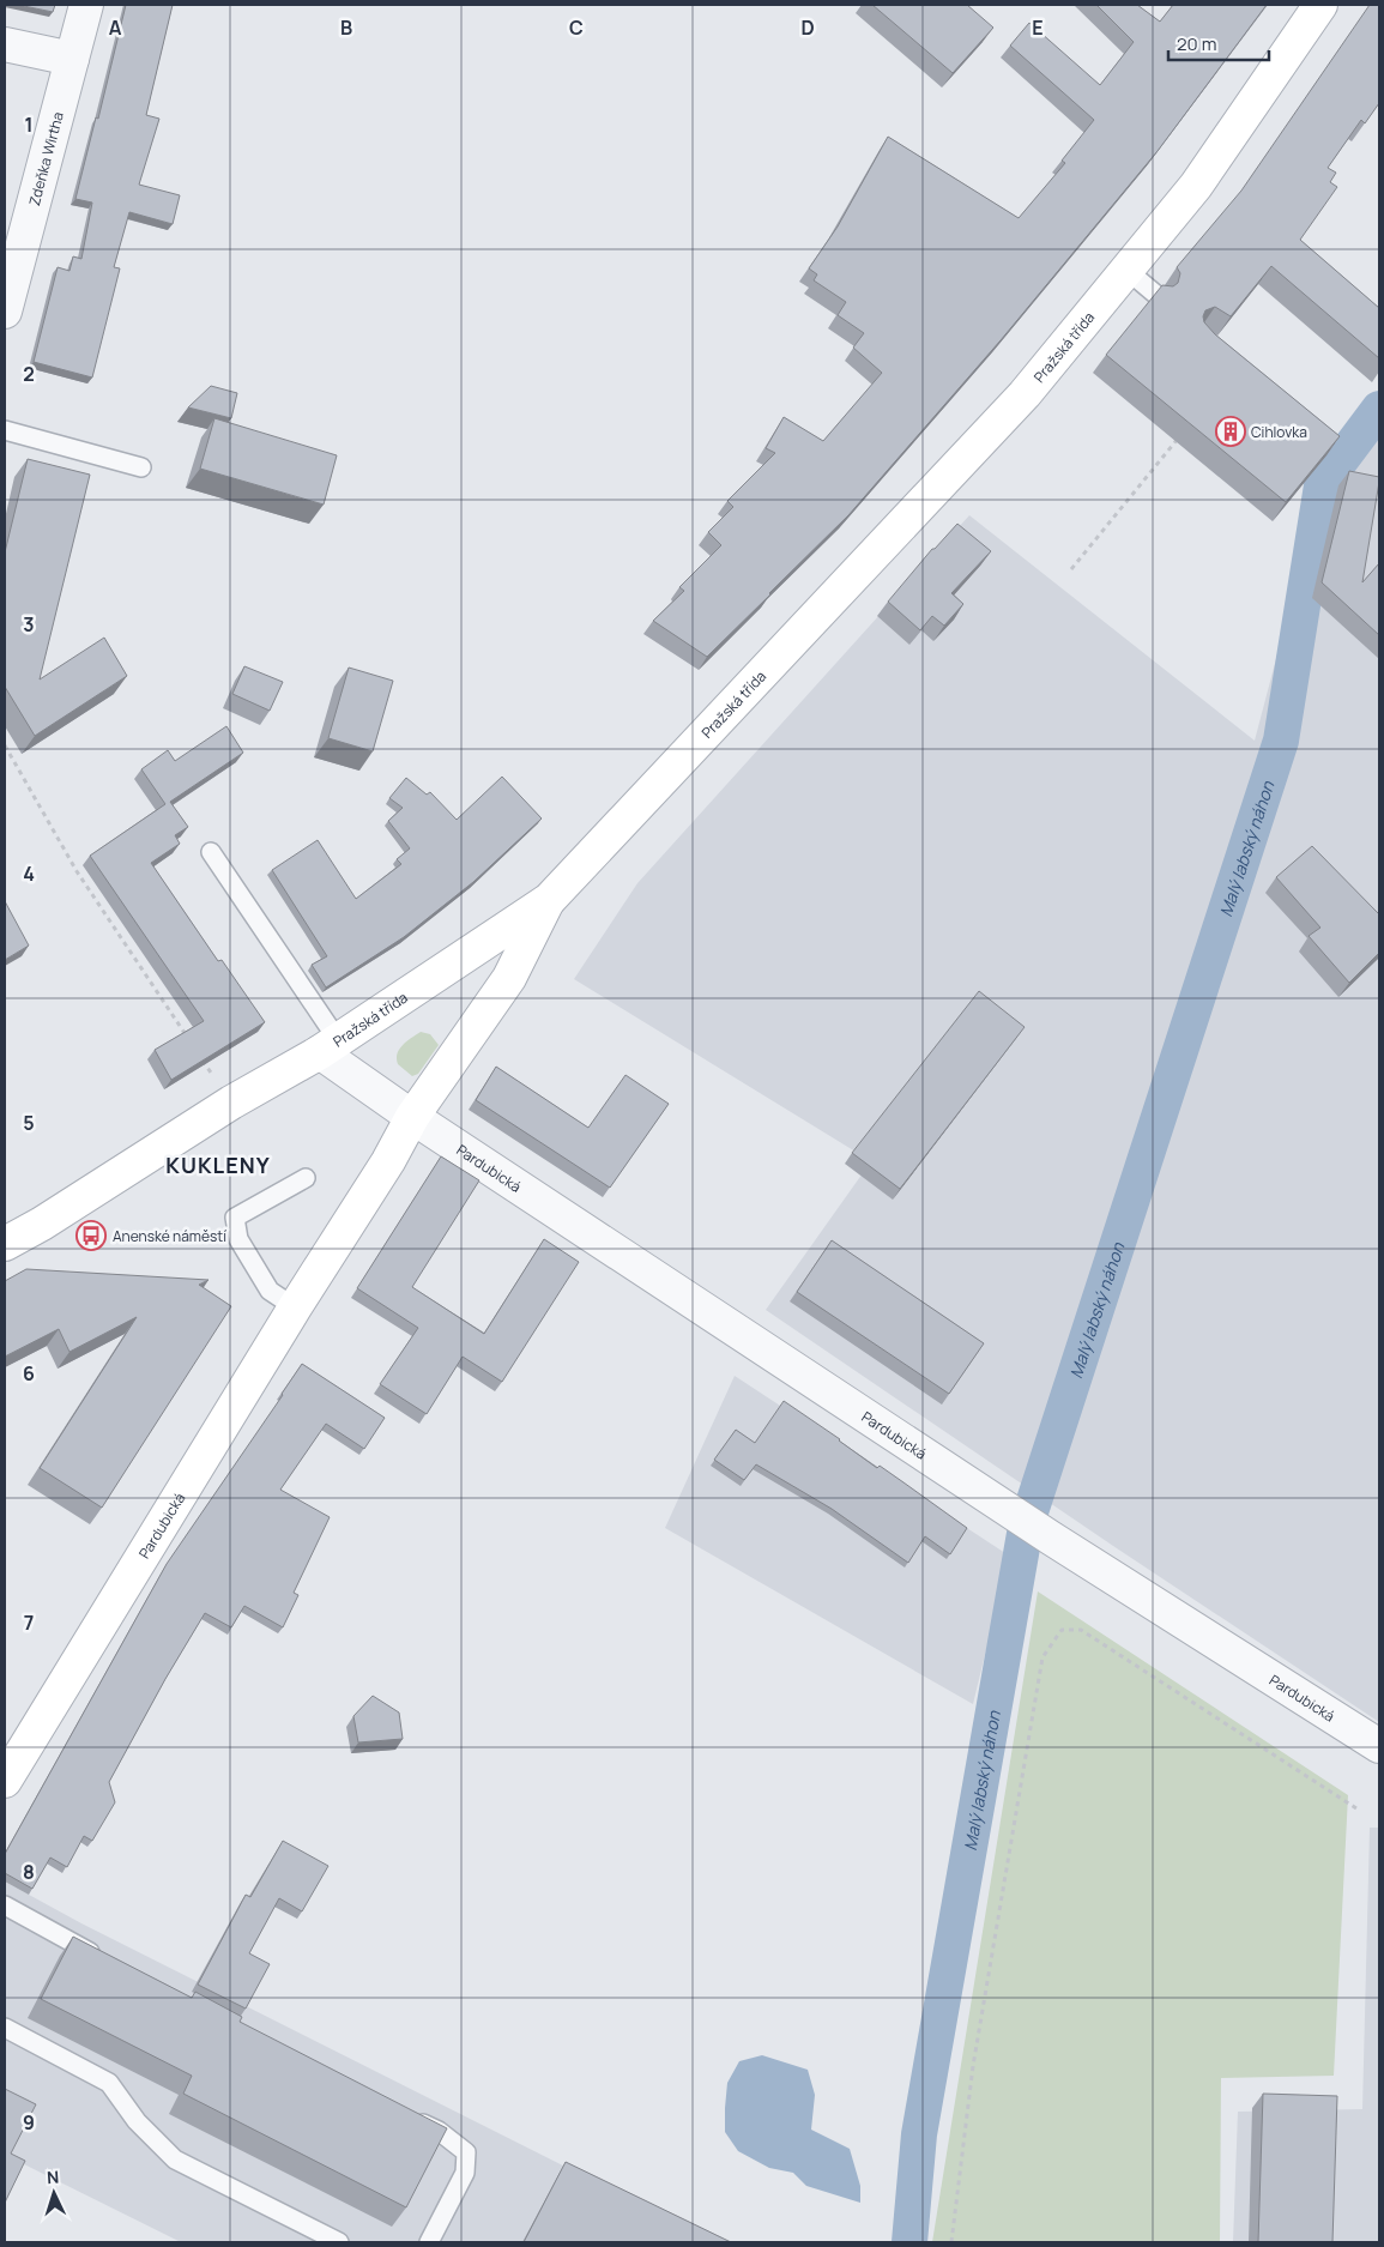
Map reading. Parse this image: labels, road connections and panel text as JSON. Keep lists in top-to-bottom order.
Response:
{
  "streets": {
    "street": ["Zdeňka Wirtha", "Pražská třída", "Pardubická"]
  },
  "crossings": [
    ["Pražská třída", "Pardubická"]
  ],
  "districts": ["KUKLENY"],
  "water": ["Malý labský náhon"],
  "places": {
    "building": ["Cihlovka"],
    "bus stop": ["Anenské náměstí"]
  },
  "scale_bar": "20 m",
  "north": "top",
  "grid": {
    "columns": [
      "A",
      "B",
      "C",
      "D",
      "E"
    ],
    "rows": [
      "1",
      "2",
      "3",
      "4",
      "5",
      "6",
      "7",
      "8",
      "9"
    ]
  }
}
